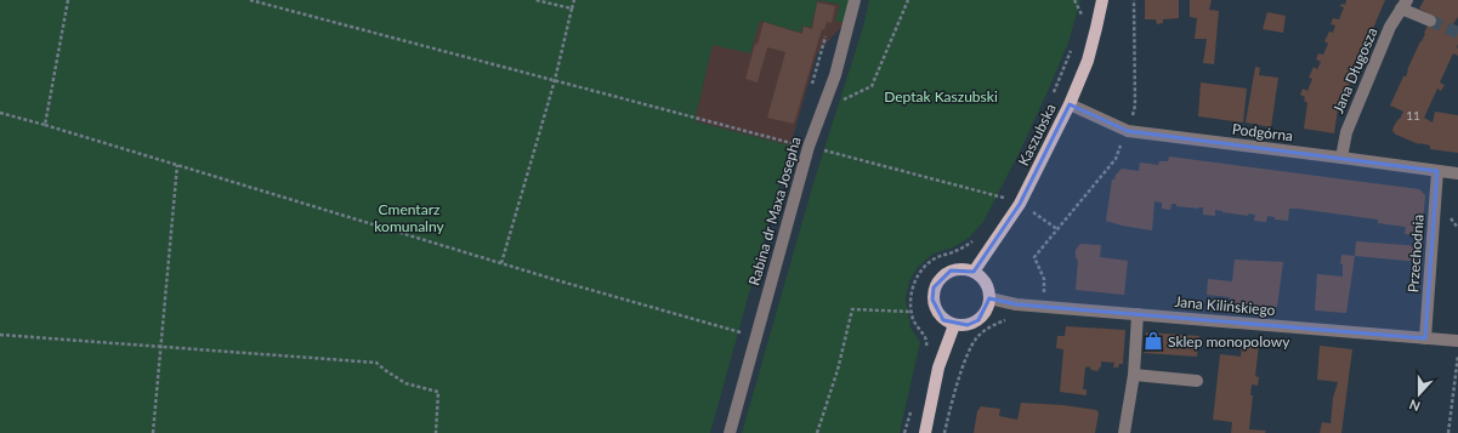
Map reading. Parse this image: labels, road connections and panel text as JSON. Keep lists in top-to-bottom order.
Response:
{
  "streets": {
    "main road": ["Kaszubska"],
    "street": [
      "Jana Długosza",
      "Podgórna",
      "Rabina dr Maxa Josepha",
      "Przechodnia",
      "Jana Kilińskiego"
    ]
  },
  "crossings": [
    ["Jana Długosza", "Podgórna"],
    ["Podgórna", "Kaszubska"],
    ["Podgórna", "Przechodnia"],
    ["Kaszubska", "Jana Kilińskiego"],
    ["Przechodnia", "Jana Kilińskiego"]
  ],
  "parks": ["Deptak Kaszubski", "Cmentarz komunalny"],
  "places": {
    "shop": ["Sklep monopolowy"]
  },
  "house_numbers": ["11"],
  "north": "bottom"
}
